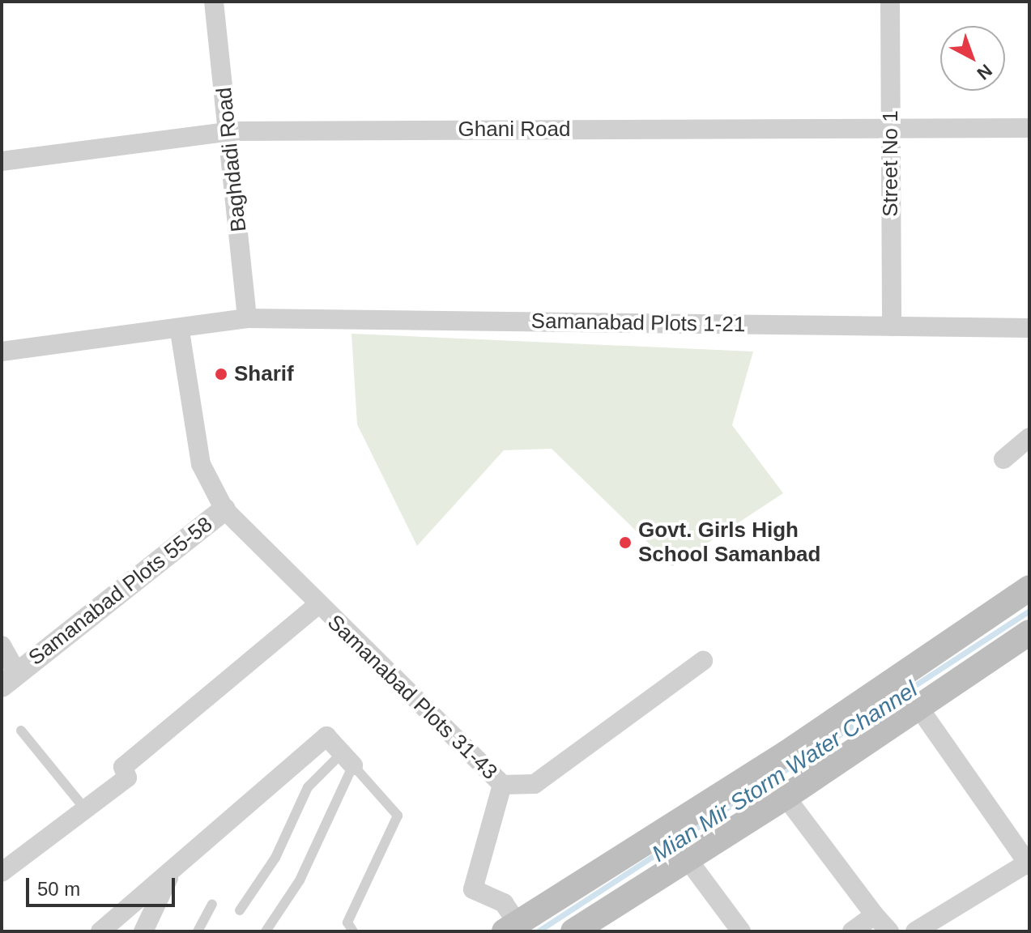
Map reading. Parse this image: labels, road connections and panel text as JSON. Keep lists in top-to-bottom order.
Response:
{
  "streets": {
    "street": [
      "Ghani Road",
      "Baghdadi Road",
      "Street No 1",
      "Samanabad Plots 1-21",
      "Samanabad Plots 55-58",
      "Samanabad Plots 31-43"
    ]
  },
  "crossings": [
    ["Ghani Road", "Baghdadi Road"],
    ["Ghani Road", "Street No 1"],
    ["Baghdadi Road", "Samanabad Plots 1-21"],
    ["Street No 1", "Samanabad Plots 1-21"],
    ["Samanabad Plots 1-21", "Samanabad Plots 31-43"],
    ["Samanabad Plots 55-58", "Samanabad Plots 31-43"]
  ],
  "water": ["Mian Mir Storm Water Channel"],
  "places": ["Sharif", "Govt. Girls High School Samanbad"],
  "scale_bar": "50 m",
  "north": "bottom right"
}
